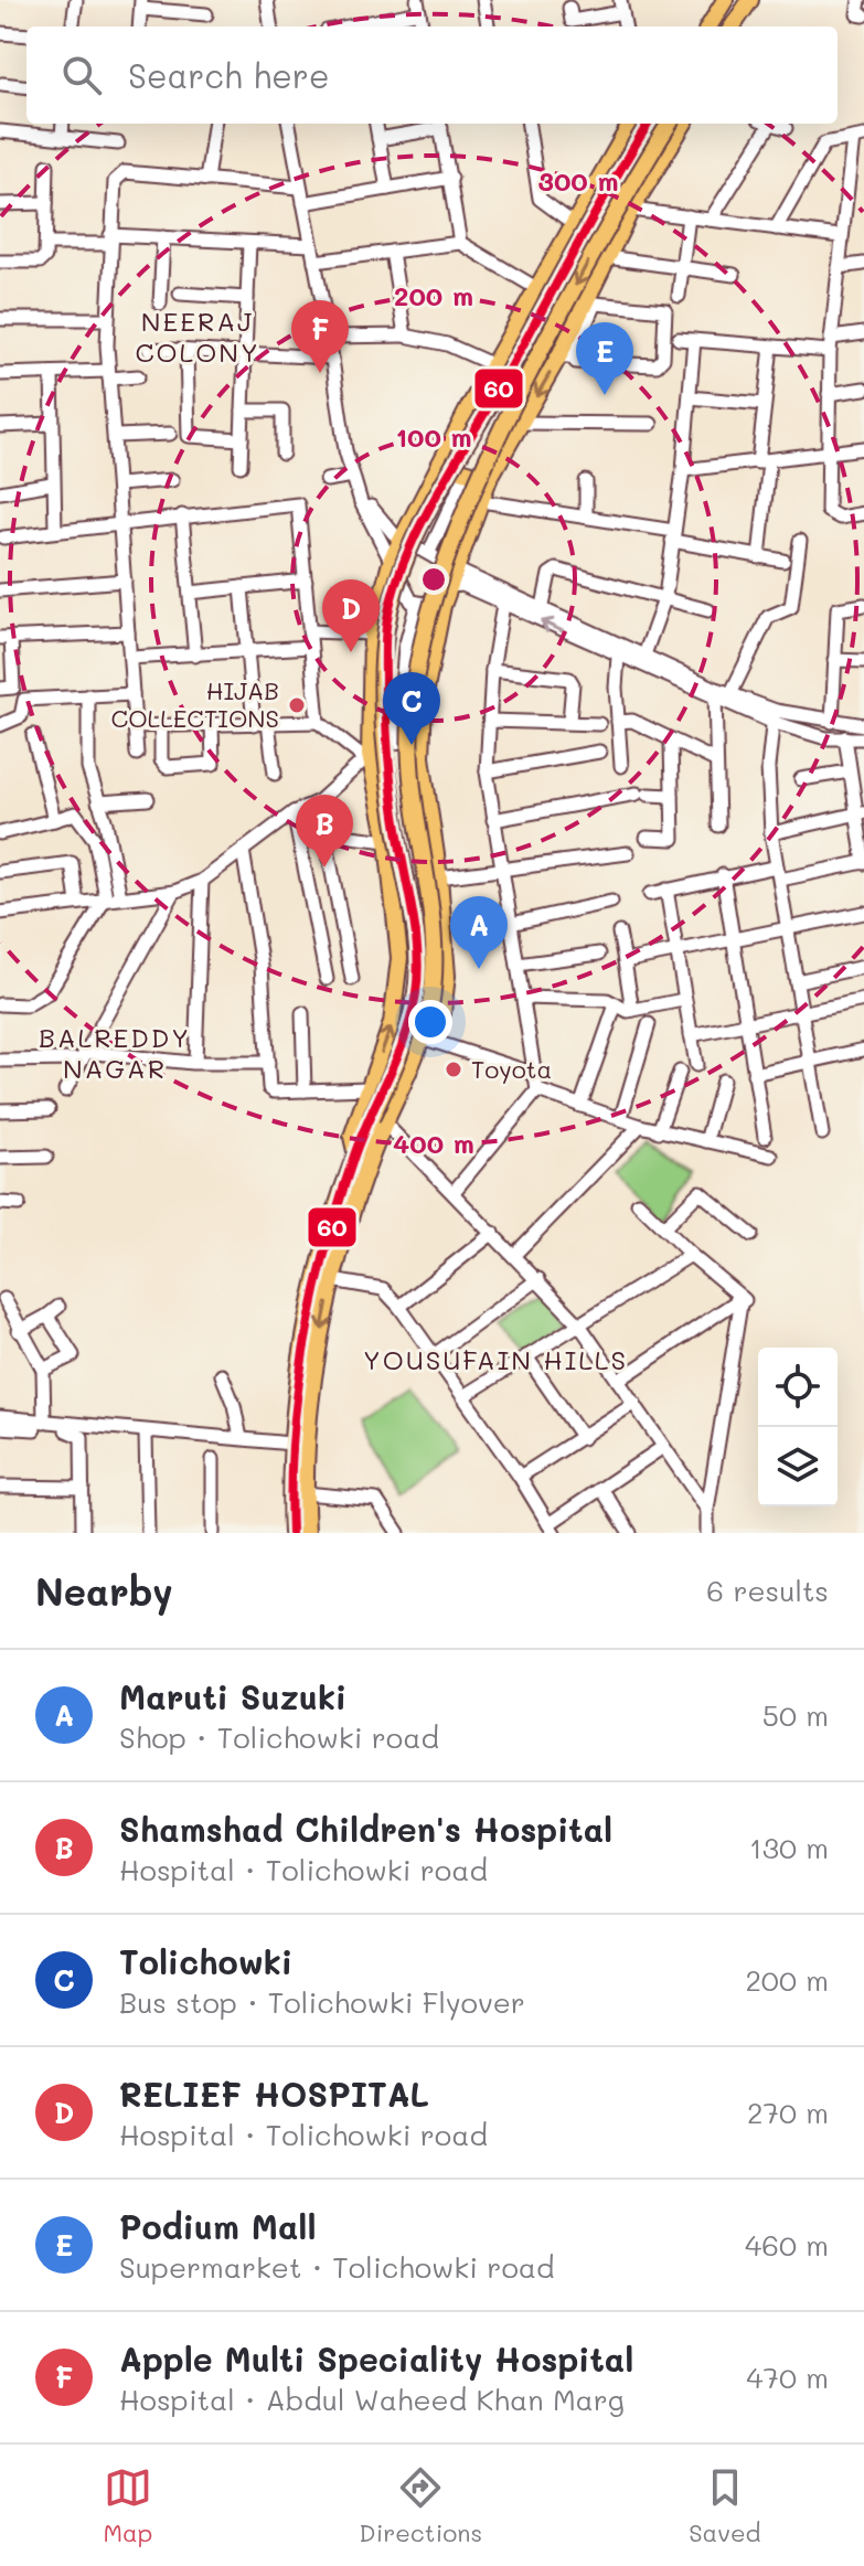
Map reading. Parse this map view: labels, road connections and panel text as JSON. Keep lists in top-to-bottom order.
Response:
{
  "districts": ["NEERAJ COLONY", "BALREDDY NAGAR", "YOUSUFAIN HILLS"],
  "places": ["HIJAB COLLECTIONS", "Toyota"],
  "lines": ["transit line 60"],
  "page": {
    "search": "Search here",
    "pins": [
      "F",
      "E",
      "D",
      "C",
      "B",
      "A"
    ],
    "heading": ["Nearby", "6 results"],
    "list": [
      {
        "mark": "A",
        "name": "Maruti Suzuki",
        "note": "Shop · Tolichowki road",
        "value": "50 m"
      },
      {
        "mark": "B",
        "name": "Shamshad Children's Hospital",
        "note": "Hospital · Tolichowki road",
        "value": "130 m"
      },
      {
        "mark": "C",
        "name": "Tolichowki",
        "note": "Bus stop · Tolichowki Flyover",
        "value": "200 m"
      },
      {
        "mark": "D",
        "name": "RELIEF HOSPITAL",
        "note": "Hospital · Tolichowki road",
        "value": "270 m"
      },
      {
        "mark": "E",
        "name": "Podium Mall",
        "note": "Supermarket · Tolichowki road",
        "value": "460 m"
      },
      {
        "mark": "F",
        "name": "Apple Multi Speciality Hospital",
        "note": "Hospital · Abdul Waheed Khan Marg",
        "value": "470 m"
      }
    ],
    "nav": ["Map", "Directions", "Saved"]
  },
  "rings": [
    "300 m",
    "200 m",
    "100 m",
    "400 m"
  ]
}
